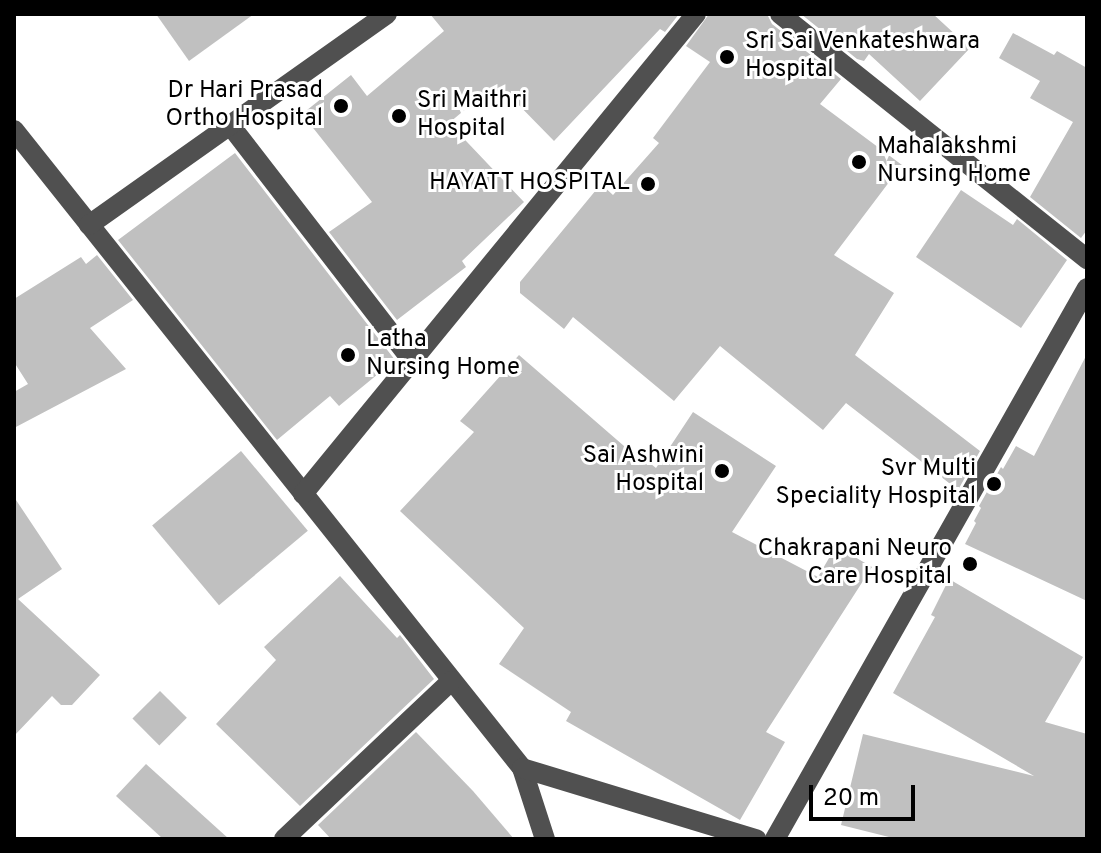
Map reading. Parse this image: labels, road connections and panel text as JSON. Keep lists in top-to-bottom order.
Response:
{
  "places": [
    "Sri Sai Venkateshwara Hospital",
    "Dr Hari Prasad Ortho Hospital",
    "Sri Maithri Hospital",
    "Mahalakshmi Nursing Home",
    "HAYATT HOSPITAL",
    "Latha Nursing Home",
    "Sai Ashwini Hospital",
    "Svr Multi Speciality Hospital",
    "Chakrapani Neuro Care Hospital"
  ],
  "scale_bar": "20 m"
}
